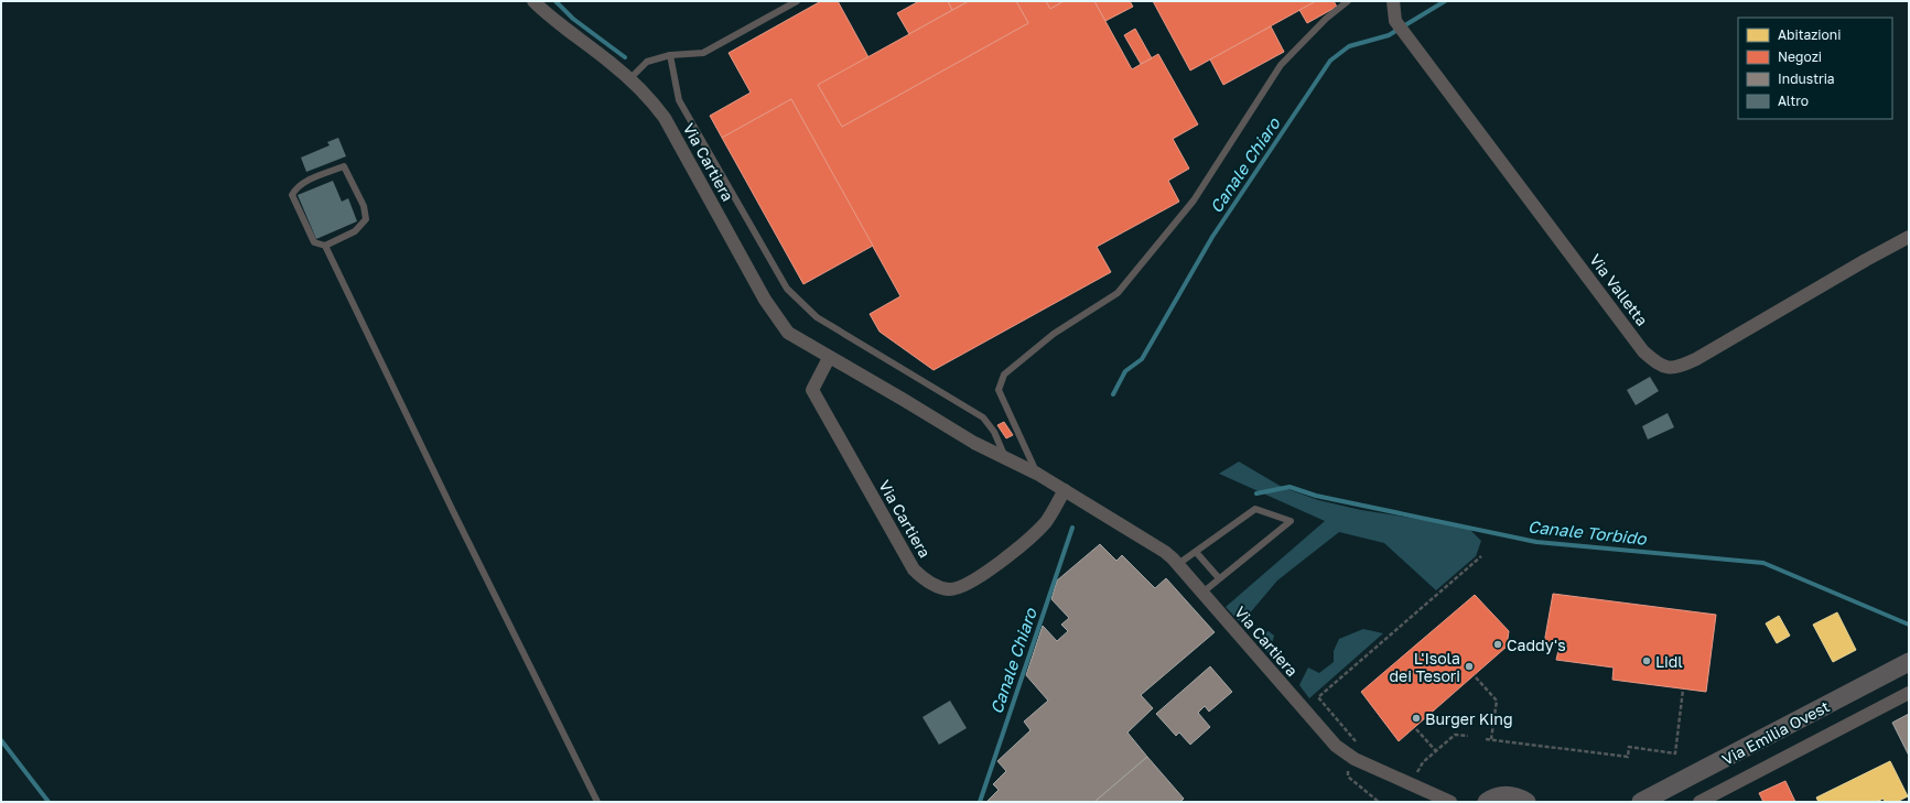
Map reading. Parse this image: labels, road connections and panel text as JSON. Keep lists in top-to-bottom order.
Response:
{
  "streets": {
    "main road": ["Via Emilia Ovest"],
    "street": ["Via Cartiera", "Via Valletta"]
  },
  "water": ["Canale Chiaro", "Canale Torbido"],
  "places": [
    "Caddy's",
    "Lidl",
    "L'Isola dei Tesori",
    "Burger King"
  ],
  "legend": [
    "Abitazioni",
    "Negozi",
    "Industria",
    "Altro"
  ]
}
